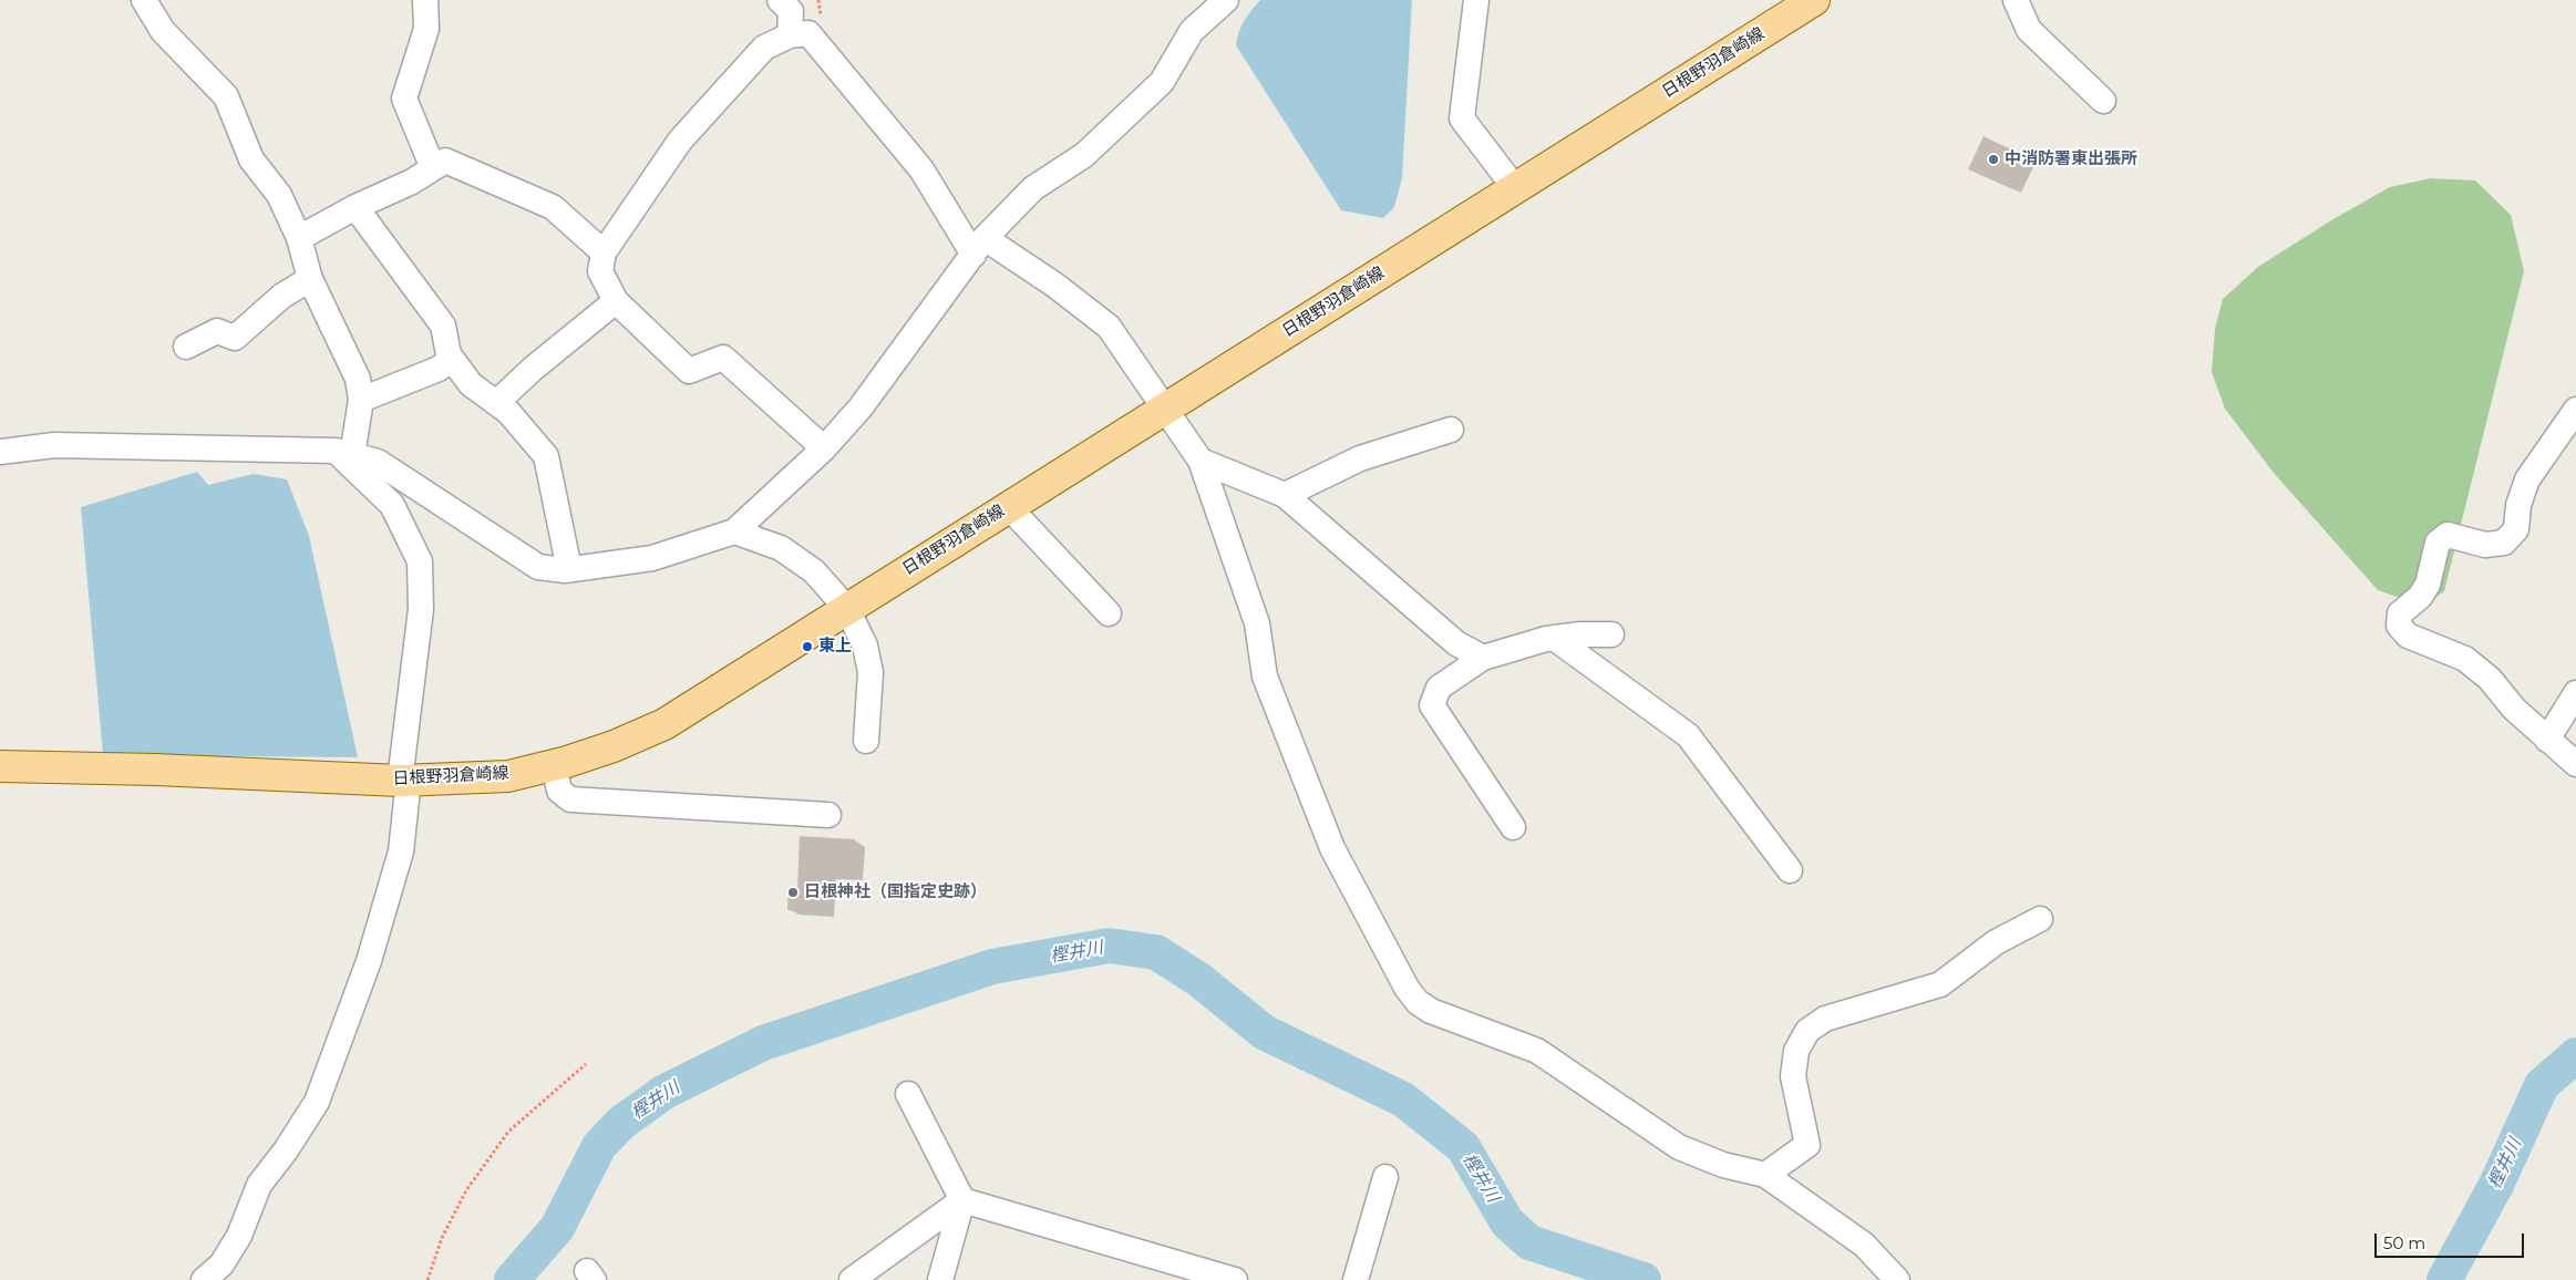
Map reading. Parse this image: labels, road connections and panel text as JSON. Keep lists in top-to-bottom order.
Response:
{
  "streets": {
    "main road": ["日根野羽倉崎線"]
  },
  "water": ["樫井川"],
  "places": ["中消防署東出張所", "東上", "日根神社（国指定史跡）"],
  "scale_bar": "50 m"
}
